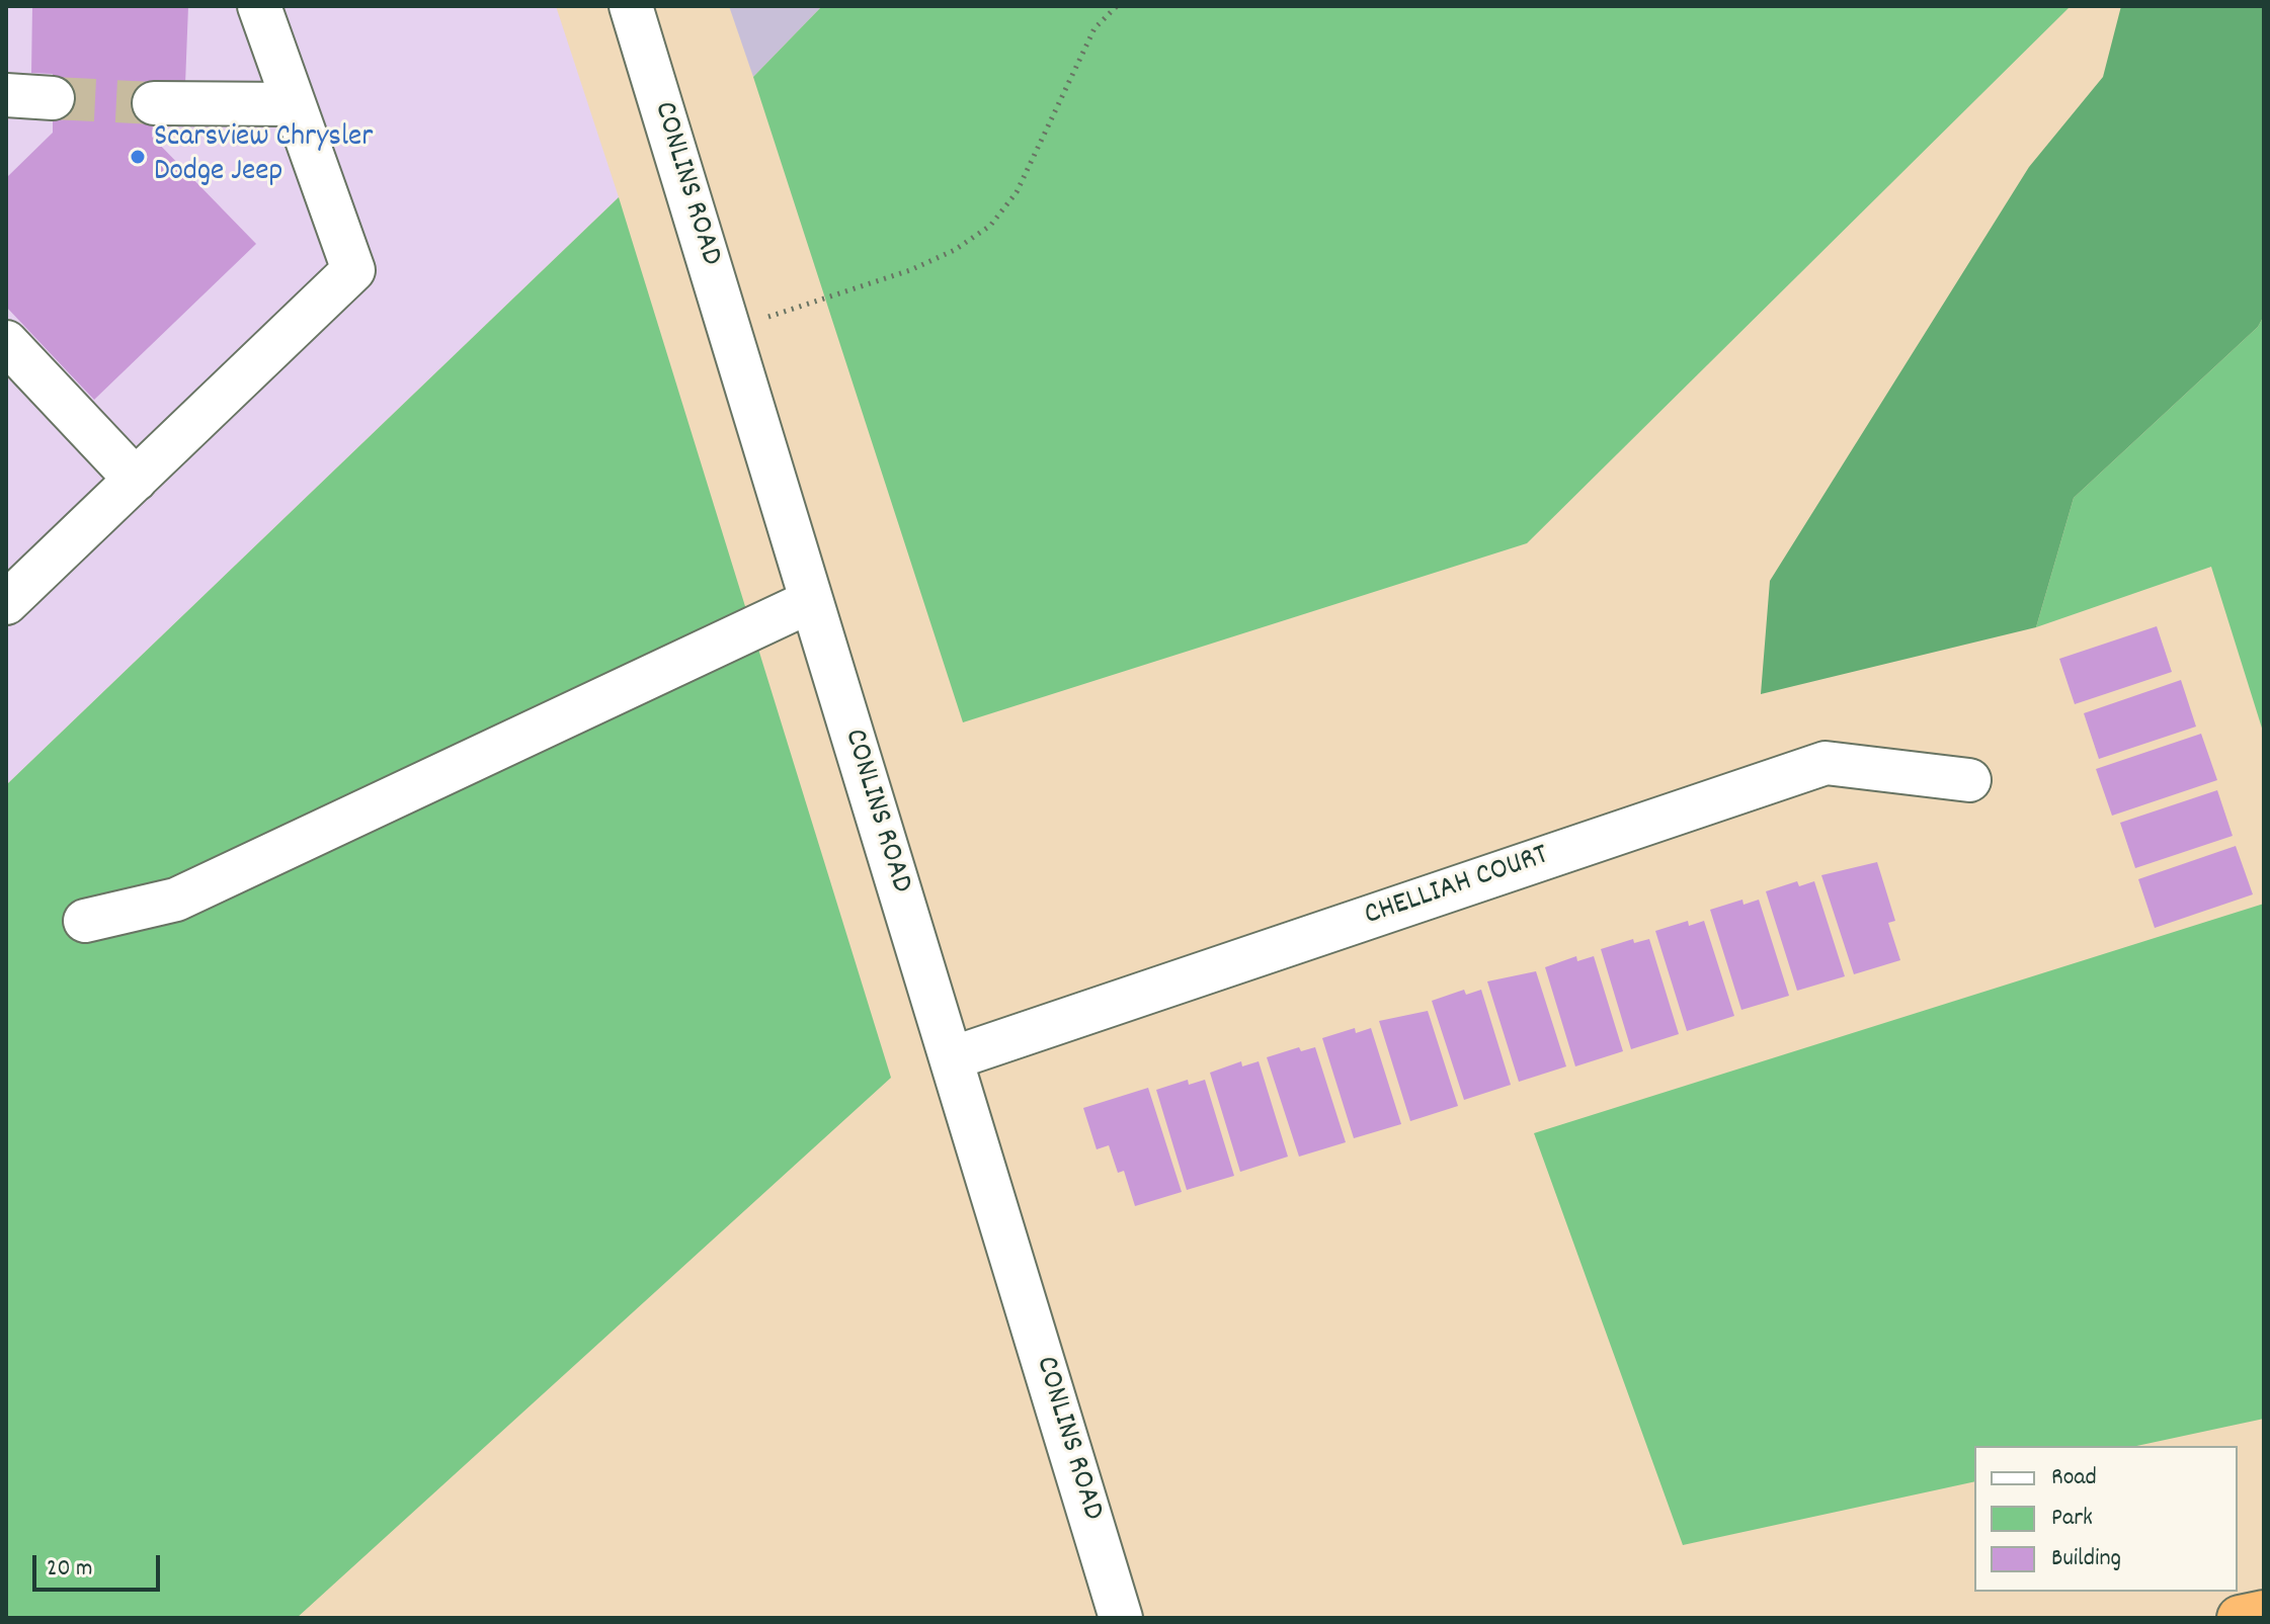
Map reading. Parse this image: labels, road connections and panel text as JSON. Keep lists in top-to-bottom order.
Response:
{
  "streets": {
    "street": ["CONLINS ROAD", "CHELLIAH COURT"]
  },
  "crossings": [
    ["CONLINS ROAD", "CHELLIAH COURT"]
  ],
  "places": ["Scarsview Chrysler Dodge Jeep"],
  "legend": ["Road", "Park", "Building"],
  "scale_bar": "20 m"
}
